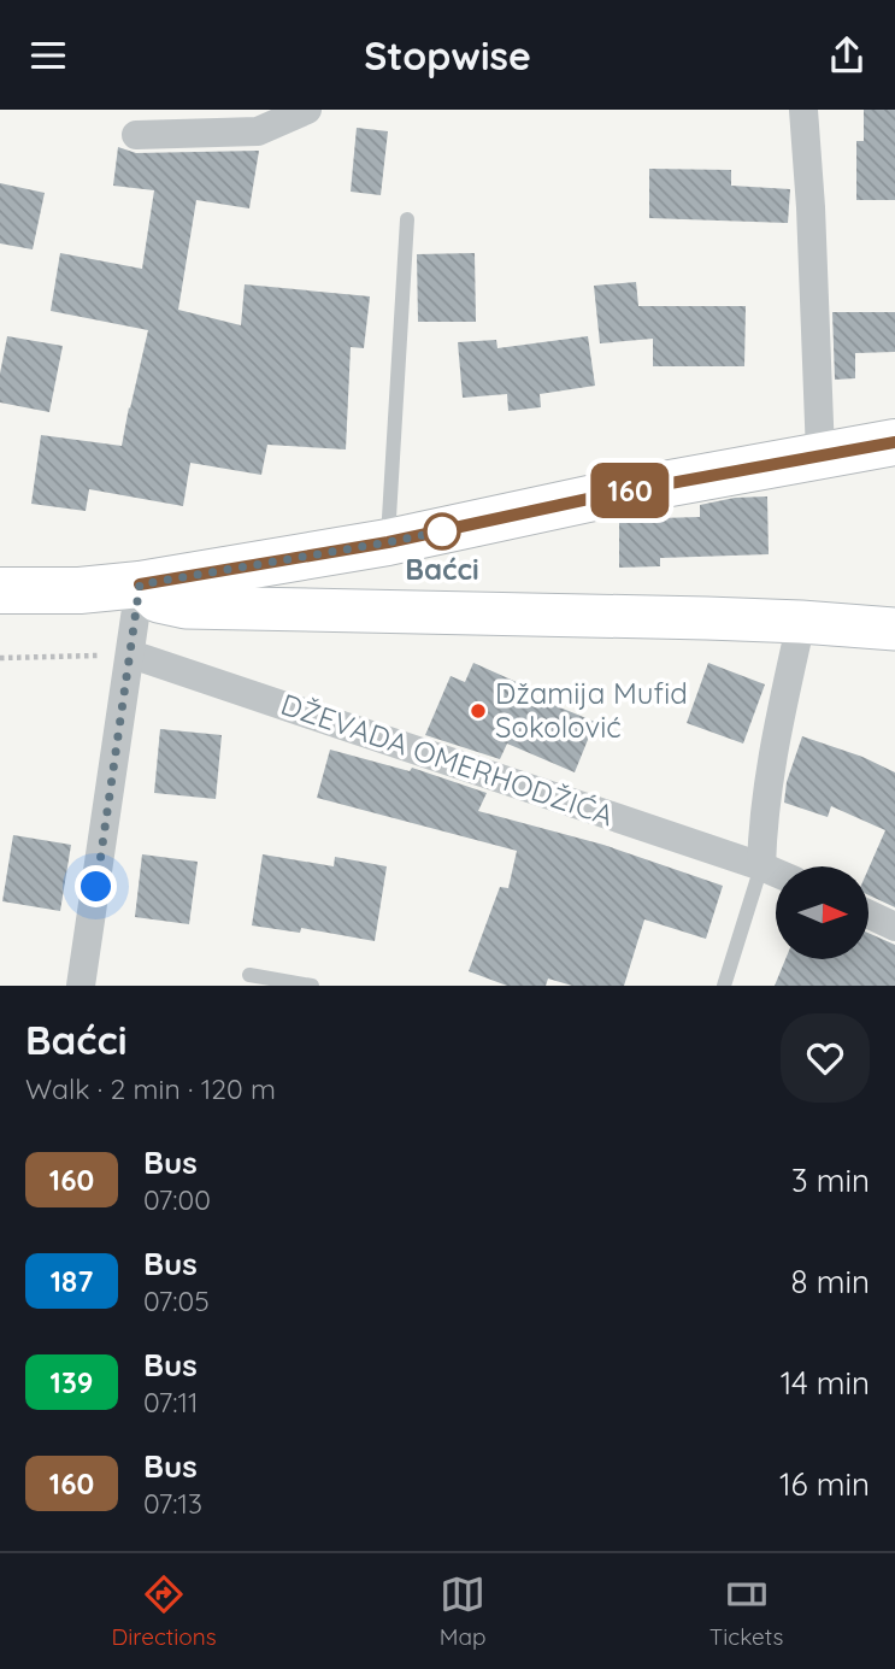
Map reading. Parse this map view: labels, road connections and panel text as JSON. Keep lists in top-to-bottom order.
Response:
{
  "streets": {
    "street": ["DŽEVADA OMERHODŽIĆA"]
  },
  "places": ["Baćci", "Džamija Mufid Sokolović"],
  "lines": ["bus line 160"],
  "north": "right",
  "page": {
    "header": "Stopwise",
    "on_map": "160",
    "heading": ["Baćci", "Walk · 2 min · 120 m"],
    "list": [
      {
        "mark": "160",
        "name": "Bus",
        "note": "07:00",
        "value": "3 min"
      },
      {
        "mark": "187",
        "name": "Bus",
        "note": "07:05",
        "value": "8 min"
      },
      {
        "mark": "139",
        "name": "Bus",
        "note": "07:11",
        "value": "14 min"
      },
      {
        "mark": "160",
        "name": "Bus",
        "note": "07:13",
        "value": "16 min"
      }
    ],
    "tabs": ["Directions", "Map", "Tickets"]
  }
}
